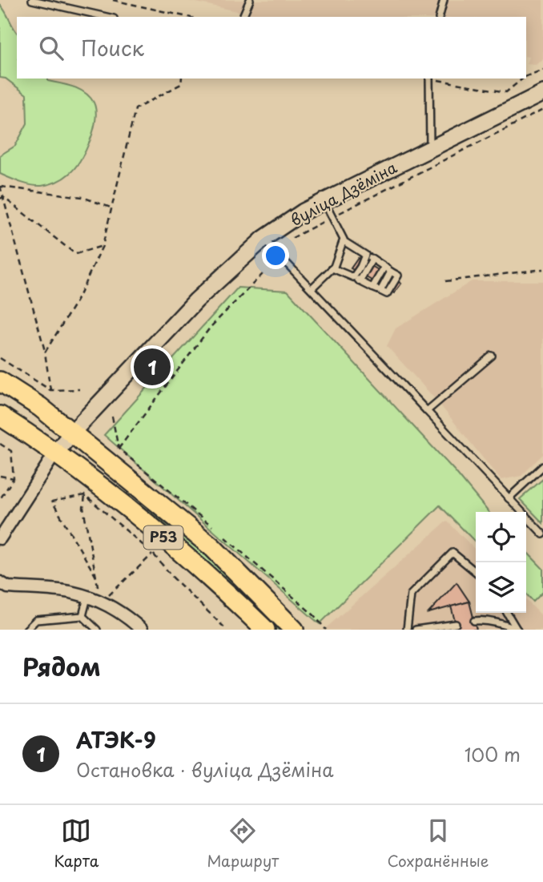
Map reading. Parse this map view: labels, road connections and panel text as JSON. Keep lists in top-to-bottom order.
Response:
{
  "streets": {
    "main road": ["вуліца Дзёміна", "Р53"]
  },
  "crossings": [
    ["вуліца Дзёміна", "Р53"]
  ],
  "page": {
    "search": "Поиск",
    "pins": "1",
    "heading": "Рядом",
    "list": [
      {
        "mark": "1",
        "name": "АТЭК-9",
        "note": "Остановка · вуліца Дзёміна",
        "value": "100 m"
      }
    ],
    "nav": ["Карта", "Маршрут", "Сохранённые"]
  }
}
